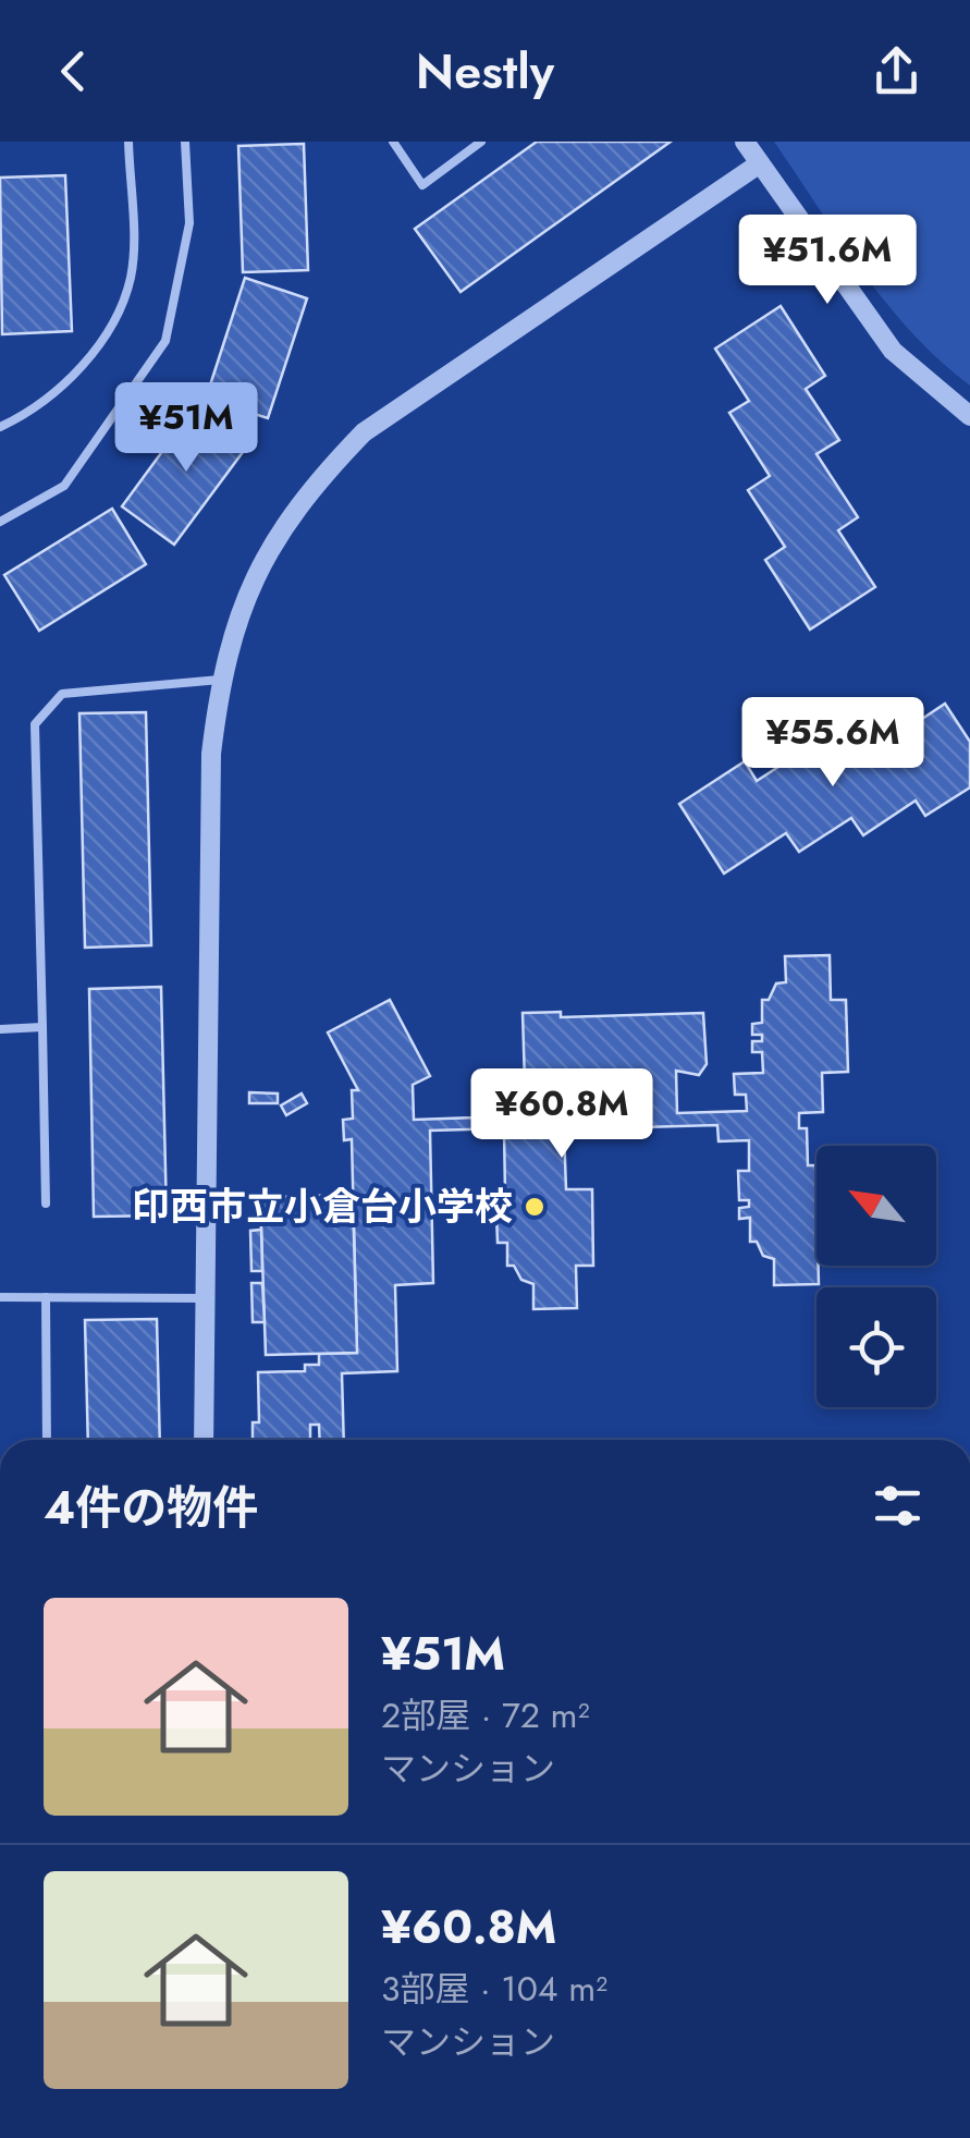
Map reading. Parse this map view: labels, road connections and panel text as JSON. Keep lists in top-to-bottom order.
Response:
{
  "places": ["印西市立小倉台小学校"],
  "north": "top left",
  "page": {
    "header": "Nestly",
    "price": [
      "¥51.6M",
      "¥51M",
      "¥55.6M",
      "¥60.8M"
    ],
    "heading": "4件の物件",
    "list": [
      {
        "name": "¥51M",
        "note": "2部屋 · 72 m² · マンション"
      },
      {
        "name": "¥60.8M",
        "note": "3部屋 · 104 m² · マンション"
      }
    ]
  }
}
